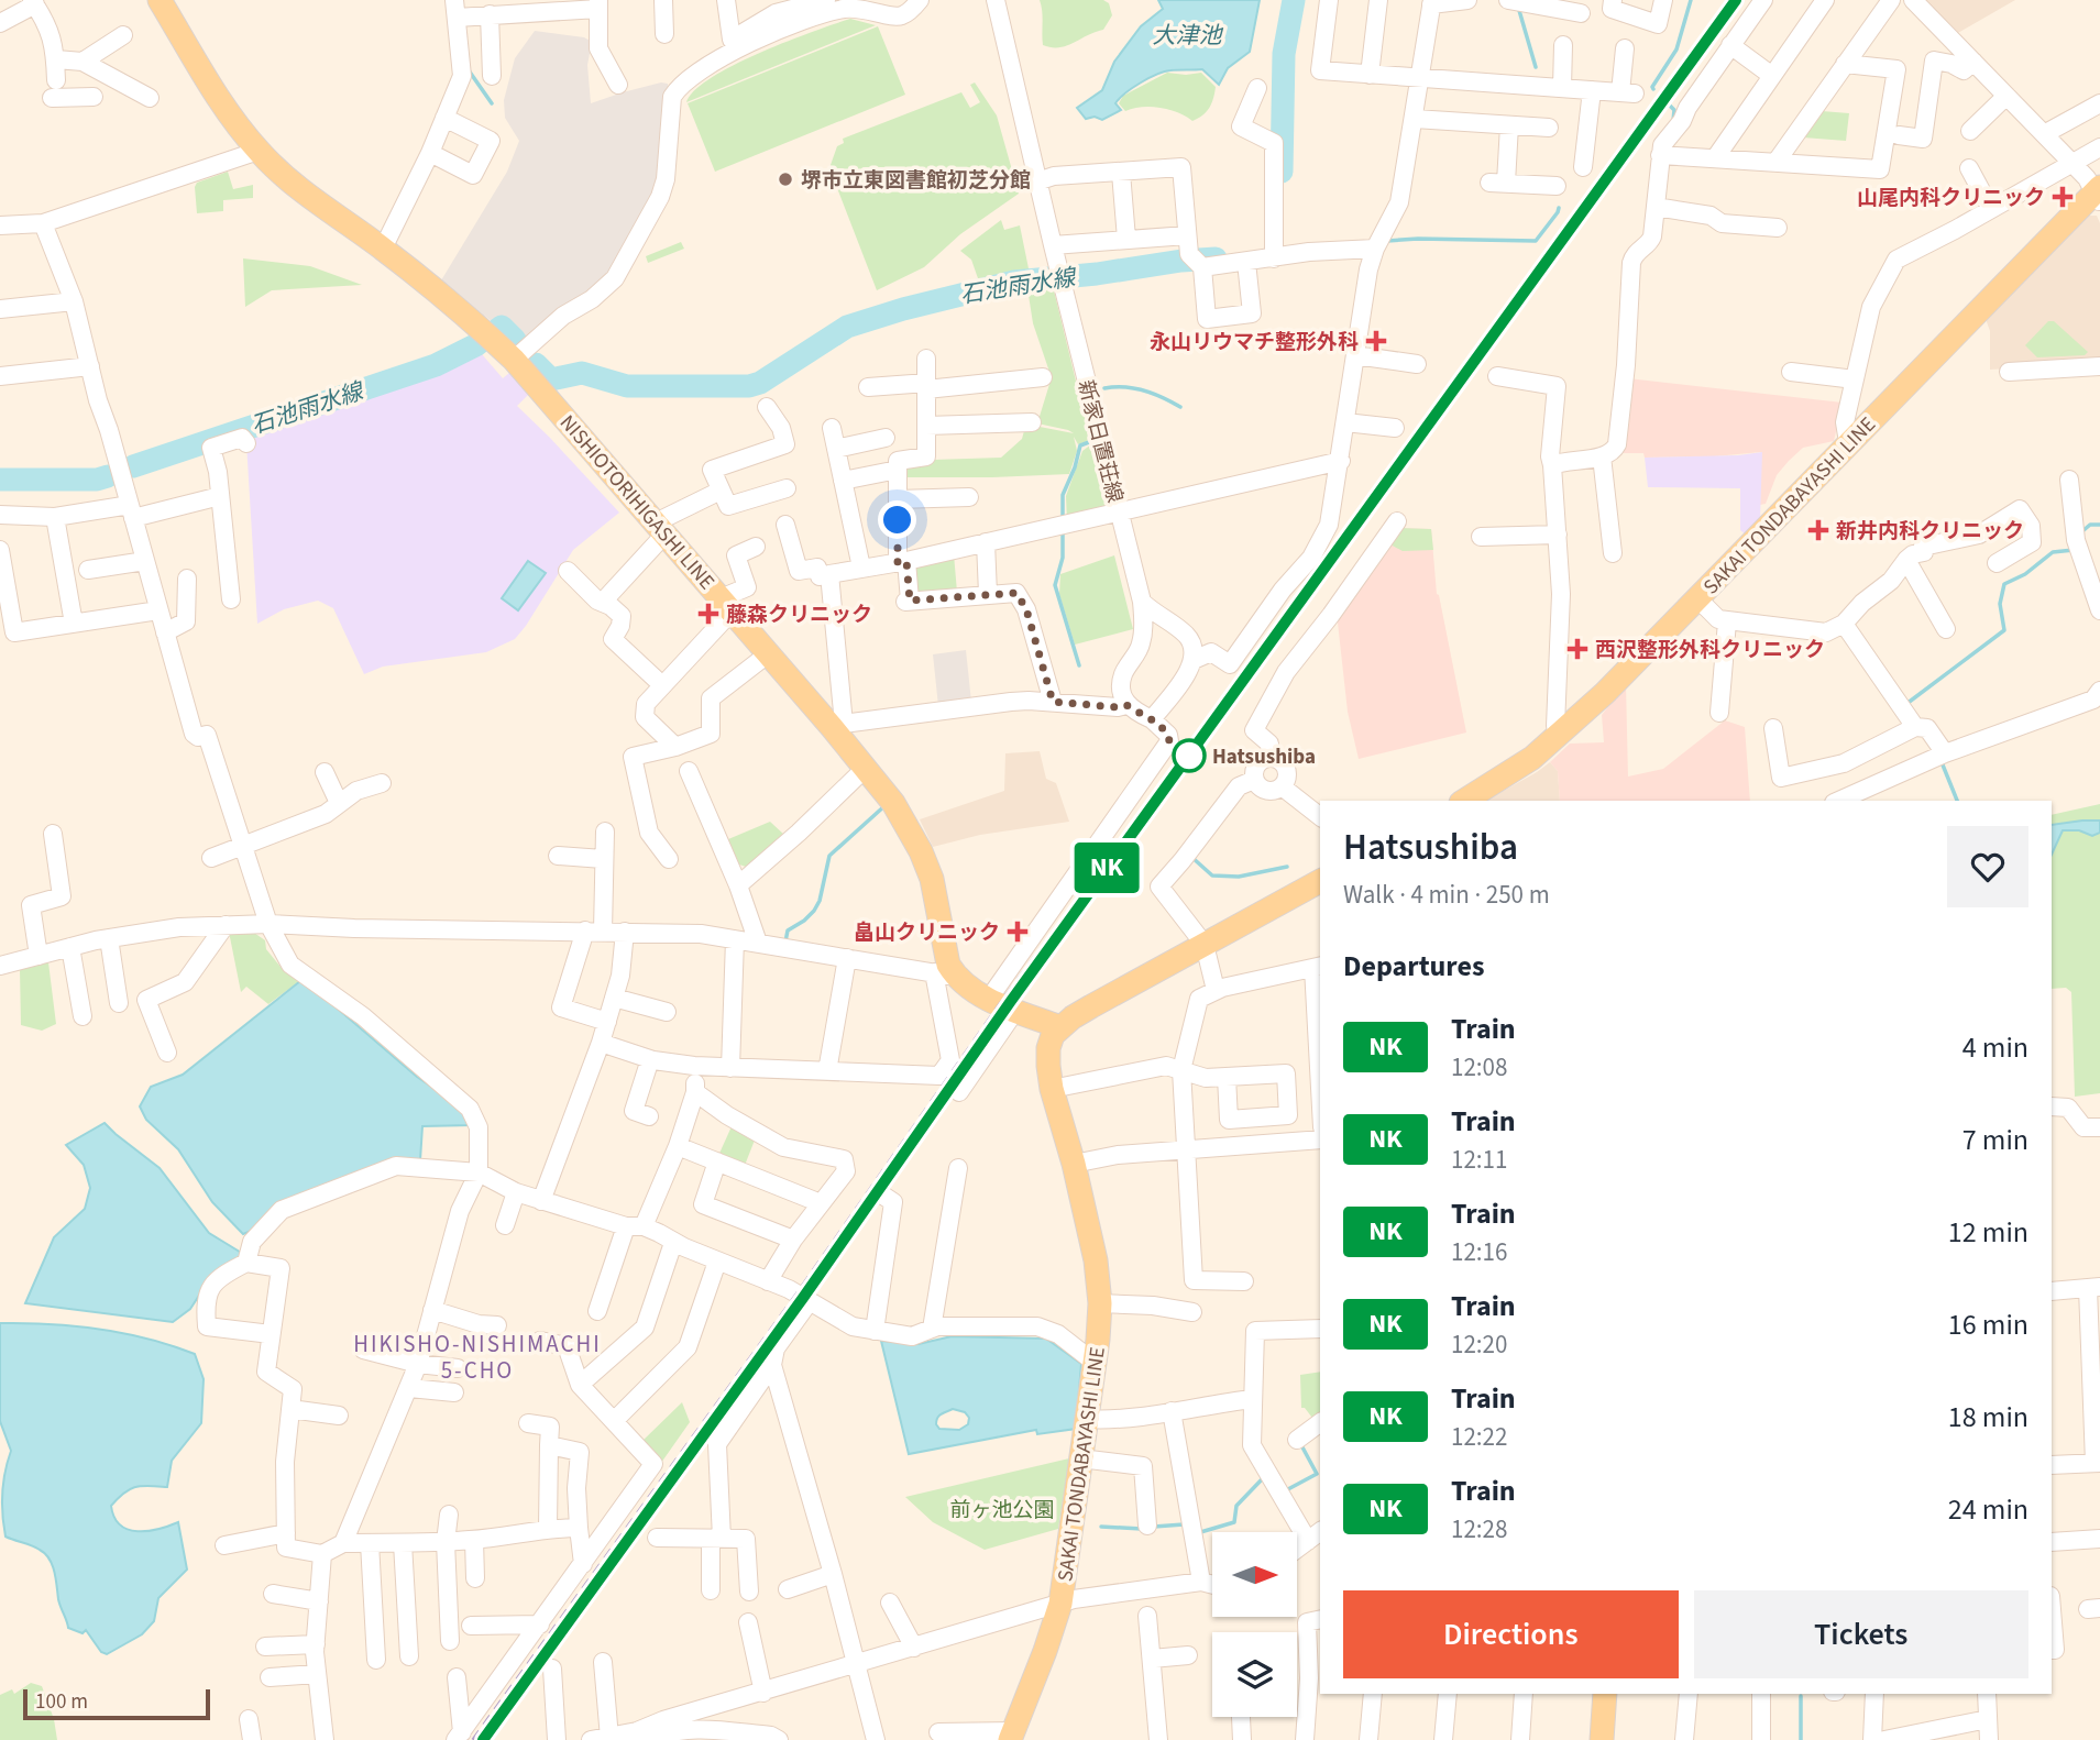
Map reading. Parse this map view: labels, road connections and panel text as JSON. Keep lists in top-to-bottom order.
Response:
{
  "streets": {
    "main road": ["NISHIOTORIHIGASHI LINE", "SAKAI TONDABAYASHI LINE"],
    "street": ["新家日置荘線"]
  },
  "districts": ["HIKISHO-NISHIMACHI 5-CHO"],
  "water": ["大津池", "石池雨水線"],
  "parks": ["前ヶ池公園"],
  "places": {
    "other": ["堺市立東図書館初芝分館", "Hatsushiba"],
    "health": [
      "山尾内科クリニック",
      "永山リウマチ整形外科",
      "新井内科クリニック",
      "藤森クリニック",
      "西沢整形外科クリニック",
      "畠山クリニック"
    ]
  },
  "scale_bar": "100 m",
  "north": "right",
  "page": {
    "on_map": "NK",
    "heading": [
      ["Hatsushiba", "Walk · 4 min · 250 m"],
      "Departures"
    ],
    "list": [
      {
        "mark": "NK",
        "name": "Train",
        "note": "12:08",
        "value": "4 min"
      },
      {
        "mark": "NK",
        "name": "Train",
        "note": "12:11",
        "value": "7 min"
      },
      {
        "mark": "NK",
        "name": "Train",
        "note": "12:16",
        "value": "12 min"
      },
      {
        "mark": "NK",
        "name": "Train",
        "note": "12:20",
        "value": "16 min"
      },
      {
        "mark": "NK",
        "name": "Train",
        "note": "12:22",
        "value": "18 min"
      },
      {
        "mark": "NK",
        "name": "Train",
        "note": "12:28",
        "value": "24 min"
      }
    ],
    "buttons": ["Directions", "Tickets"],
    "scale": "100 m"
  }
}
